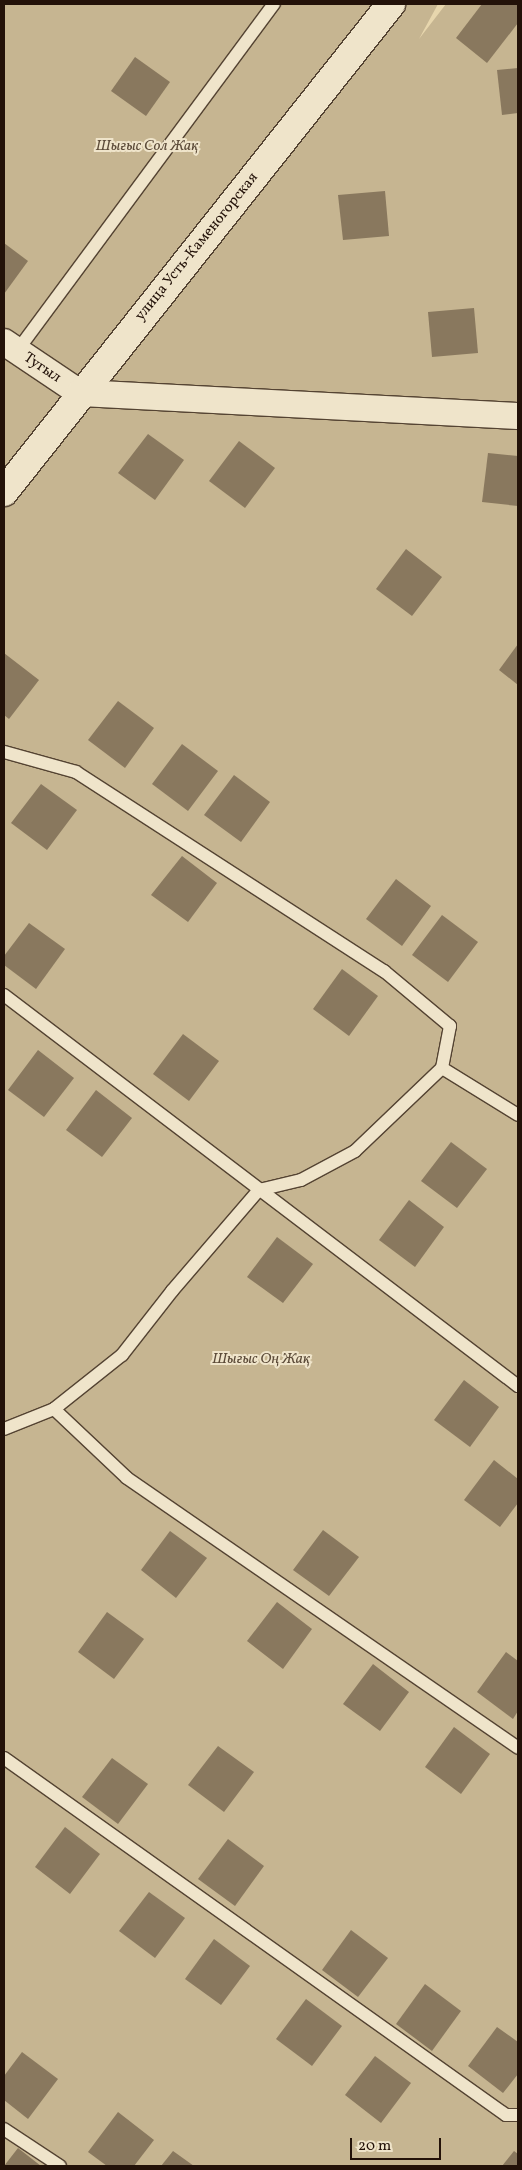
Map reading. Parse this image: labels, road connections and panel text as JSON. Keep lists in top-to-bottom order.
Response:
{
  "streets": {
    "street": ["улица Усть-Каменогорская", "Тугыл"]
  },
  "crossings": [
    ["улица Усть-Каменогорская", "Тугыл"]
  ],
  "parks": ["Шығыс Сол Жақ", "Шығыс Оң Жақ"],
  "scale_bar": "20 m"
}
